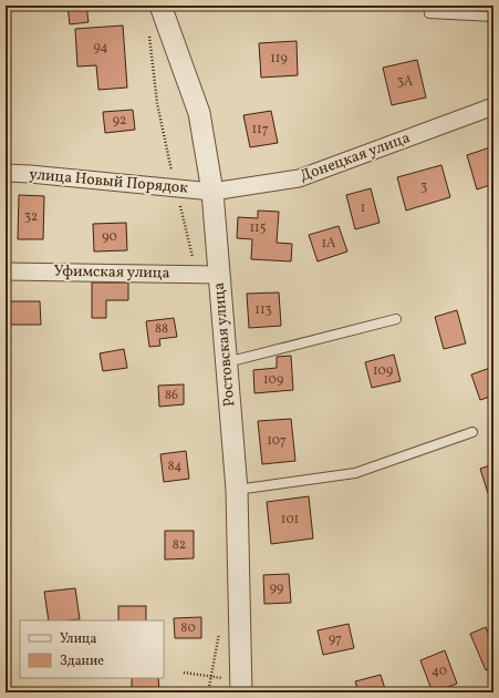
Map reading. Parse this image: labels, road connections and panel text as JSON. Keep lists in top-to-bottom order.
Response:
{
  "streets": {
    "street": [
      "Донецкая улица",
      "улица Новый Порядок",
      "Уфимская улица",
      "Ростовская улица"
    ]
  },
  "crossings": [
    ["Донецкая улица", "улица Новый Порядок"],
    ["Донецкая улица", "Ростовская улица"],
    ["улица Новый Порядок", "Ростовская улица"],
    ["Уфимская улица", "Ростовская улица"]
  ],
  "house_numbers": [
    "94",
    "119",
    "3А",
    "92",
    "117",
    "3",
    "1",
    "32",
    "115",
    "90",
    "1А",
    "113",
    "88",
    "109",
    "109",
    "86",
    "107",
    "84",
    "101",
    "82",
    "99",
    "80",
    "97",
    "40"
  ],
  "legend": ["Улица", "Здание"]
}
